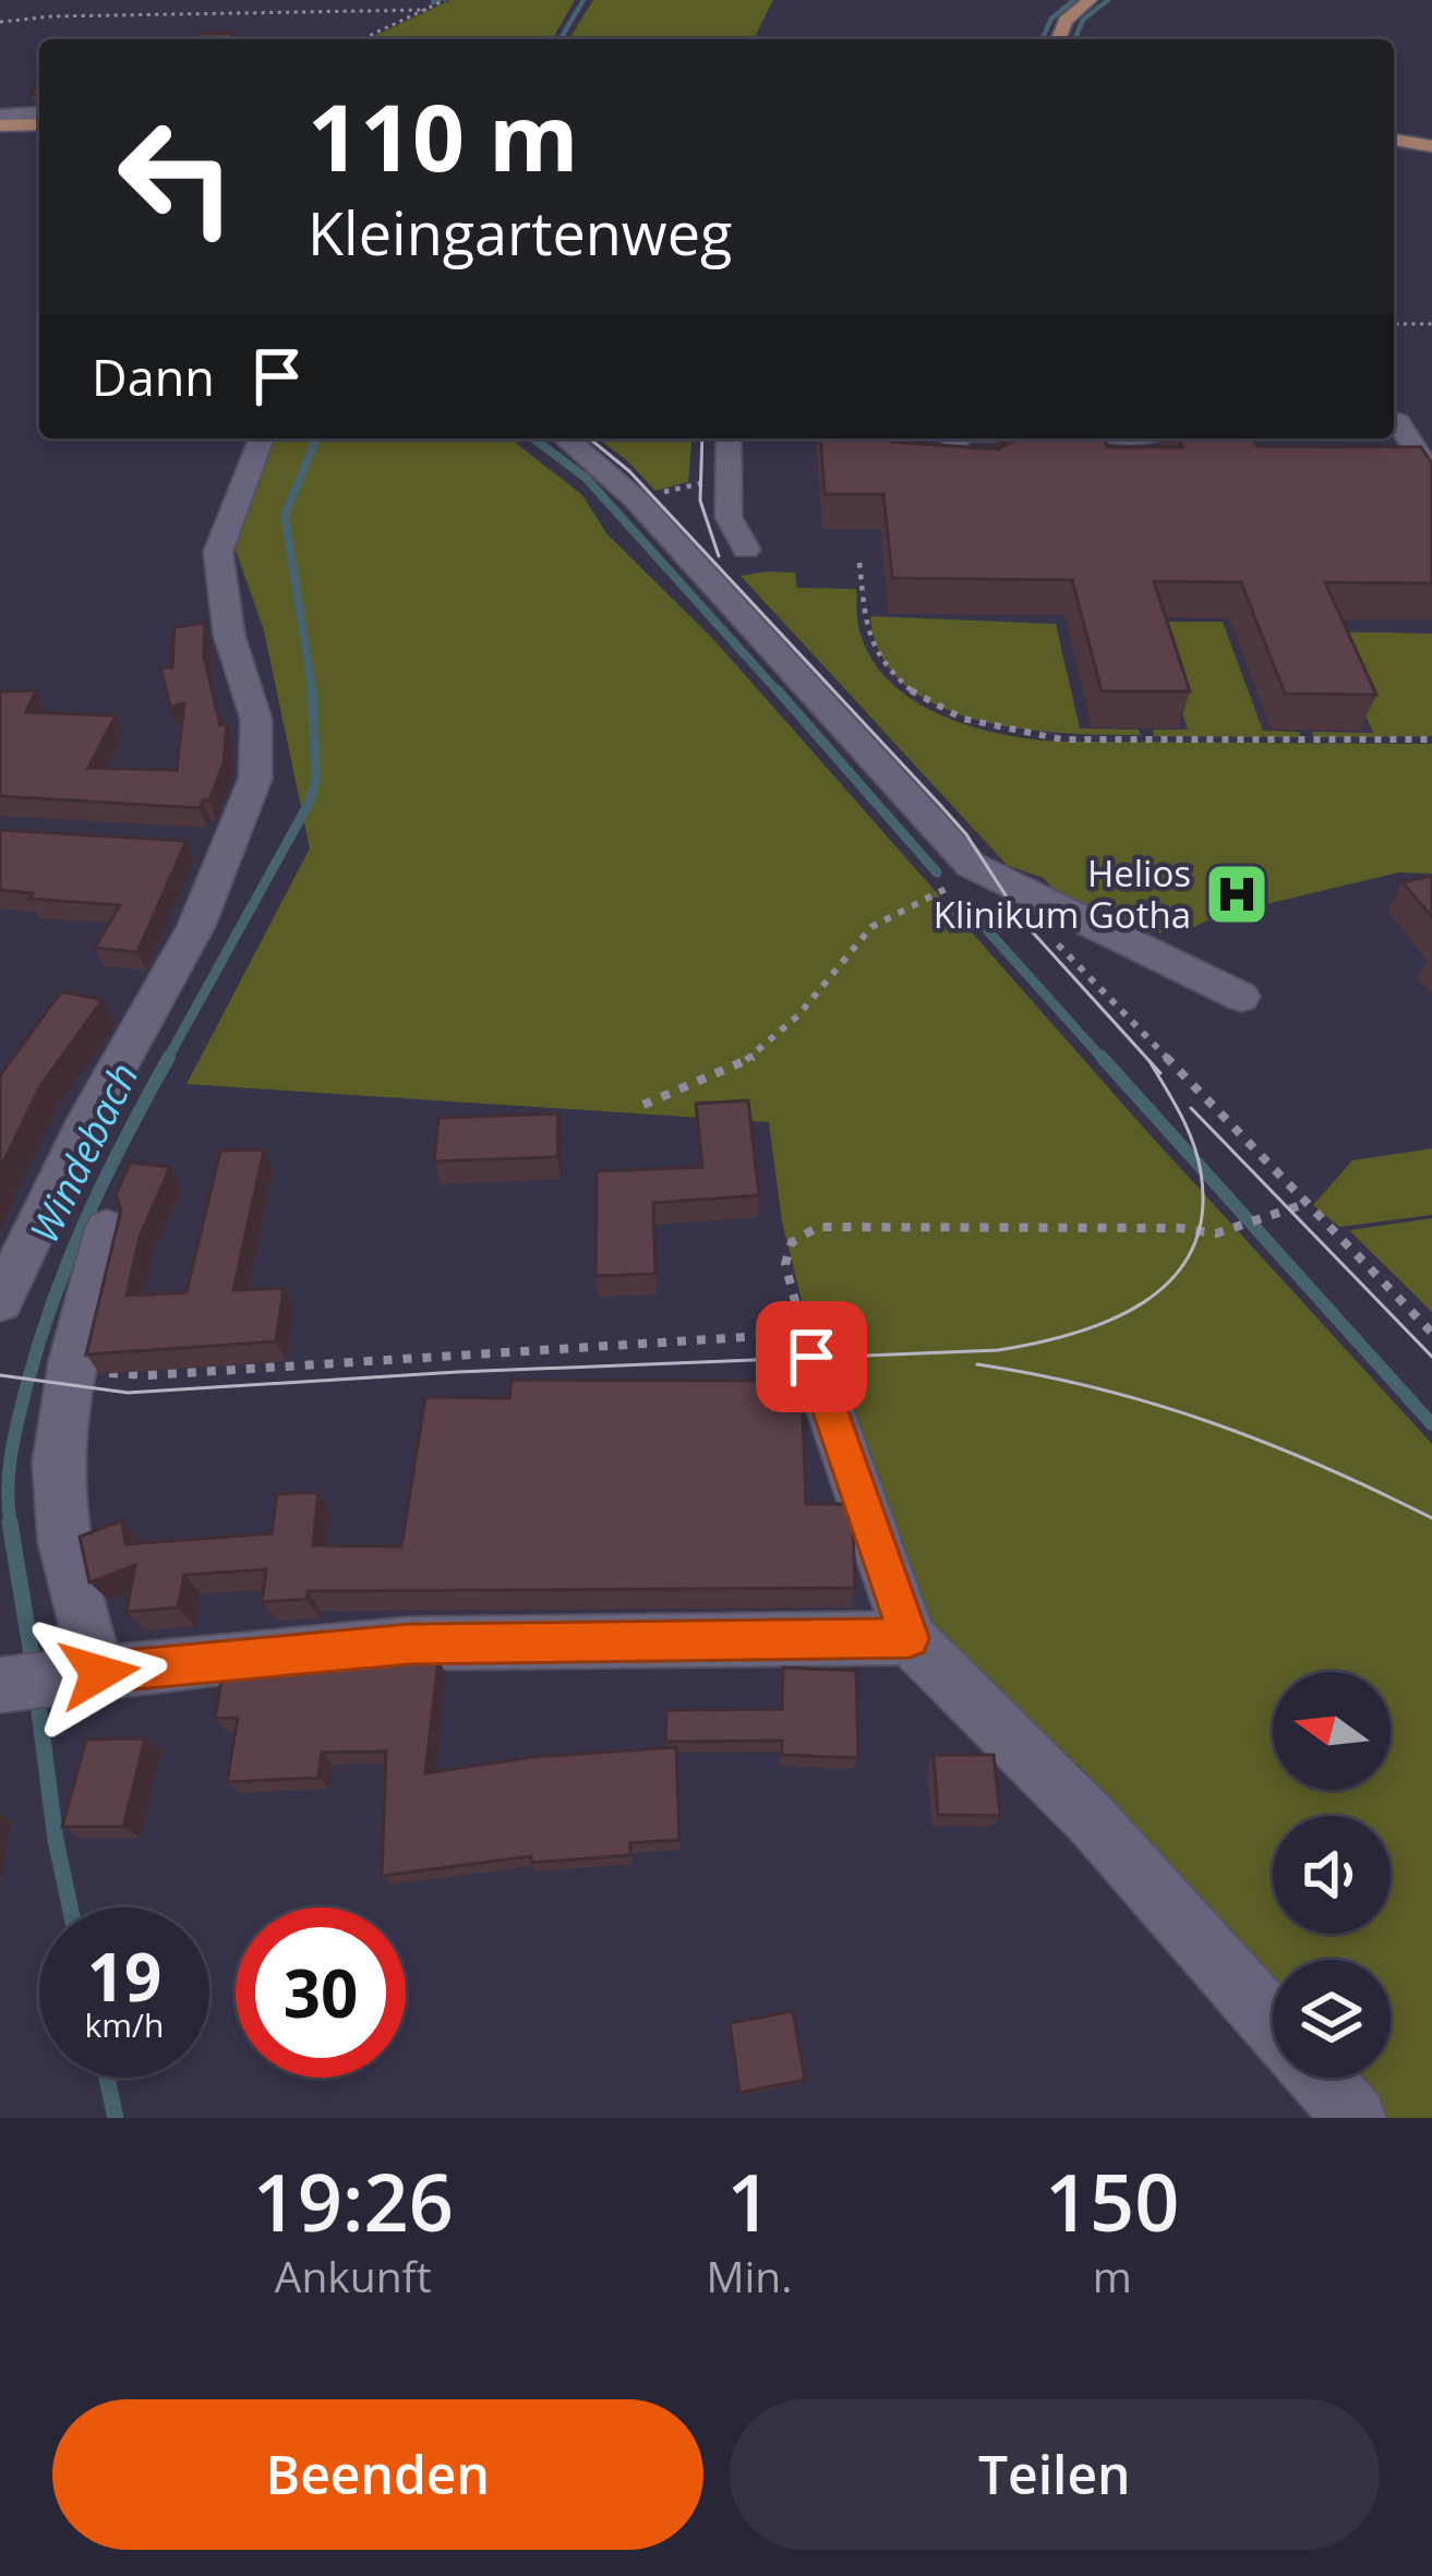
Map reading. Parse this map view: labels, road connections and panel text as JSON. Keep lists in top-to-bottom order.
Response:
{
  "water": ["Windebach"],
  "places": {
    "hospital": ["Helios Klinikum Gotha"]
  },
  "north": "left",
  "page": {
    "turn": ["110 m", "Kleingartenweg"],
    "then": "Dann",
    "speed": "19 km/h",
    "limit": "30",
    "eta": [
      "19:26",
      "Ankunft",
      "1",
      "Min.",
      "150",
      "m"
    ],
    "buttons": ["Beenden", "Teilen"]
  }
}
